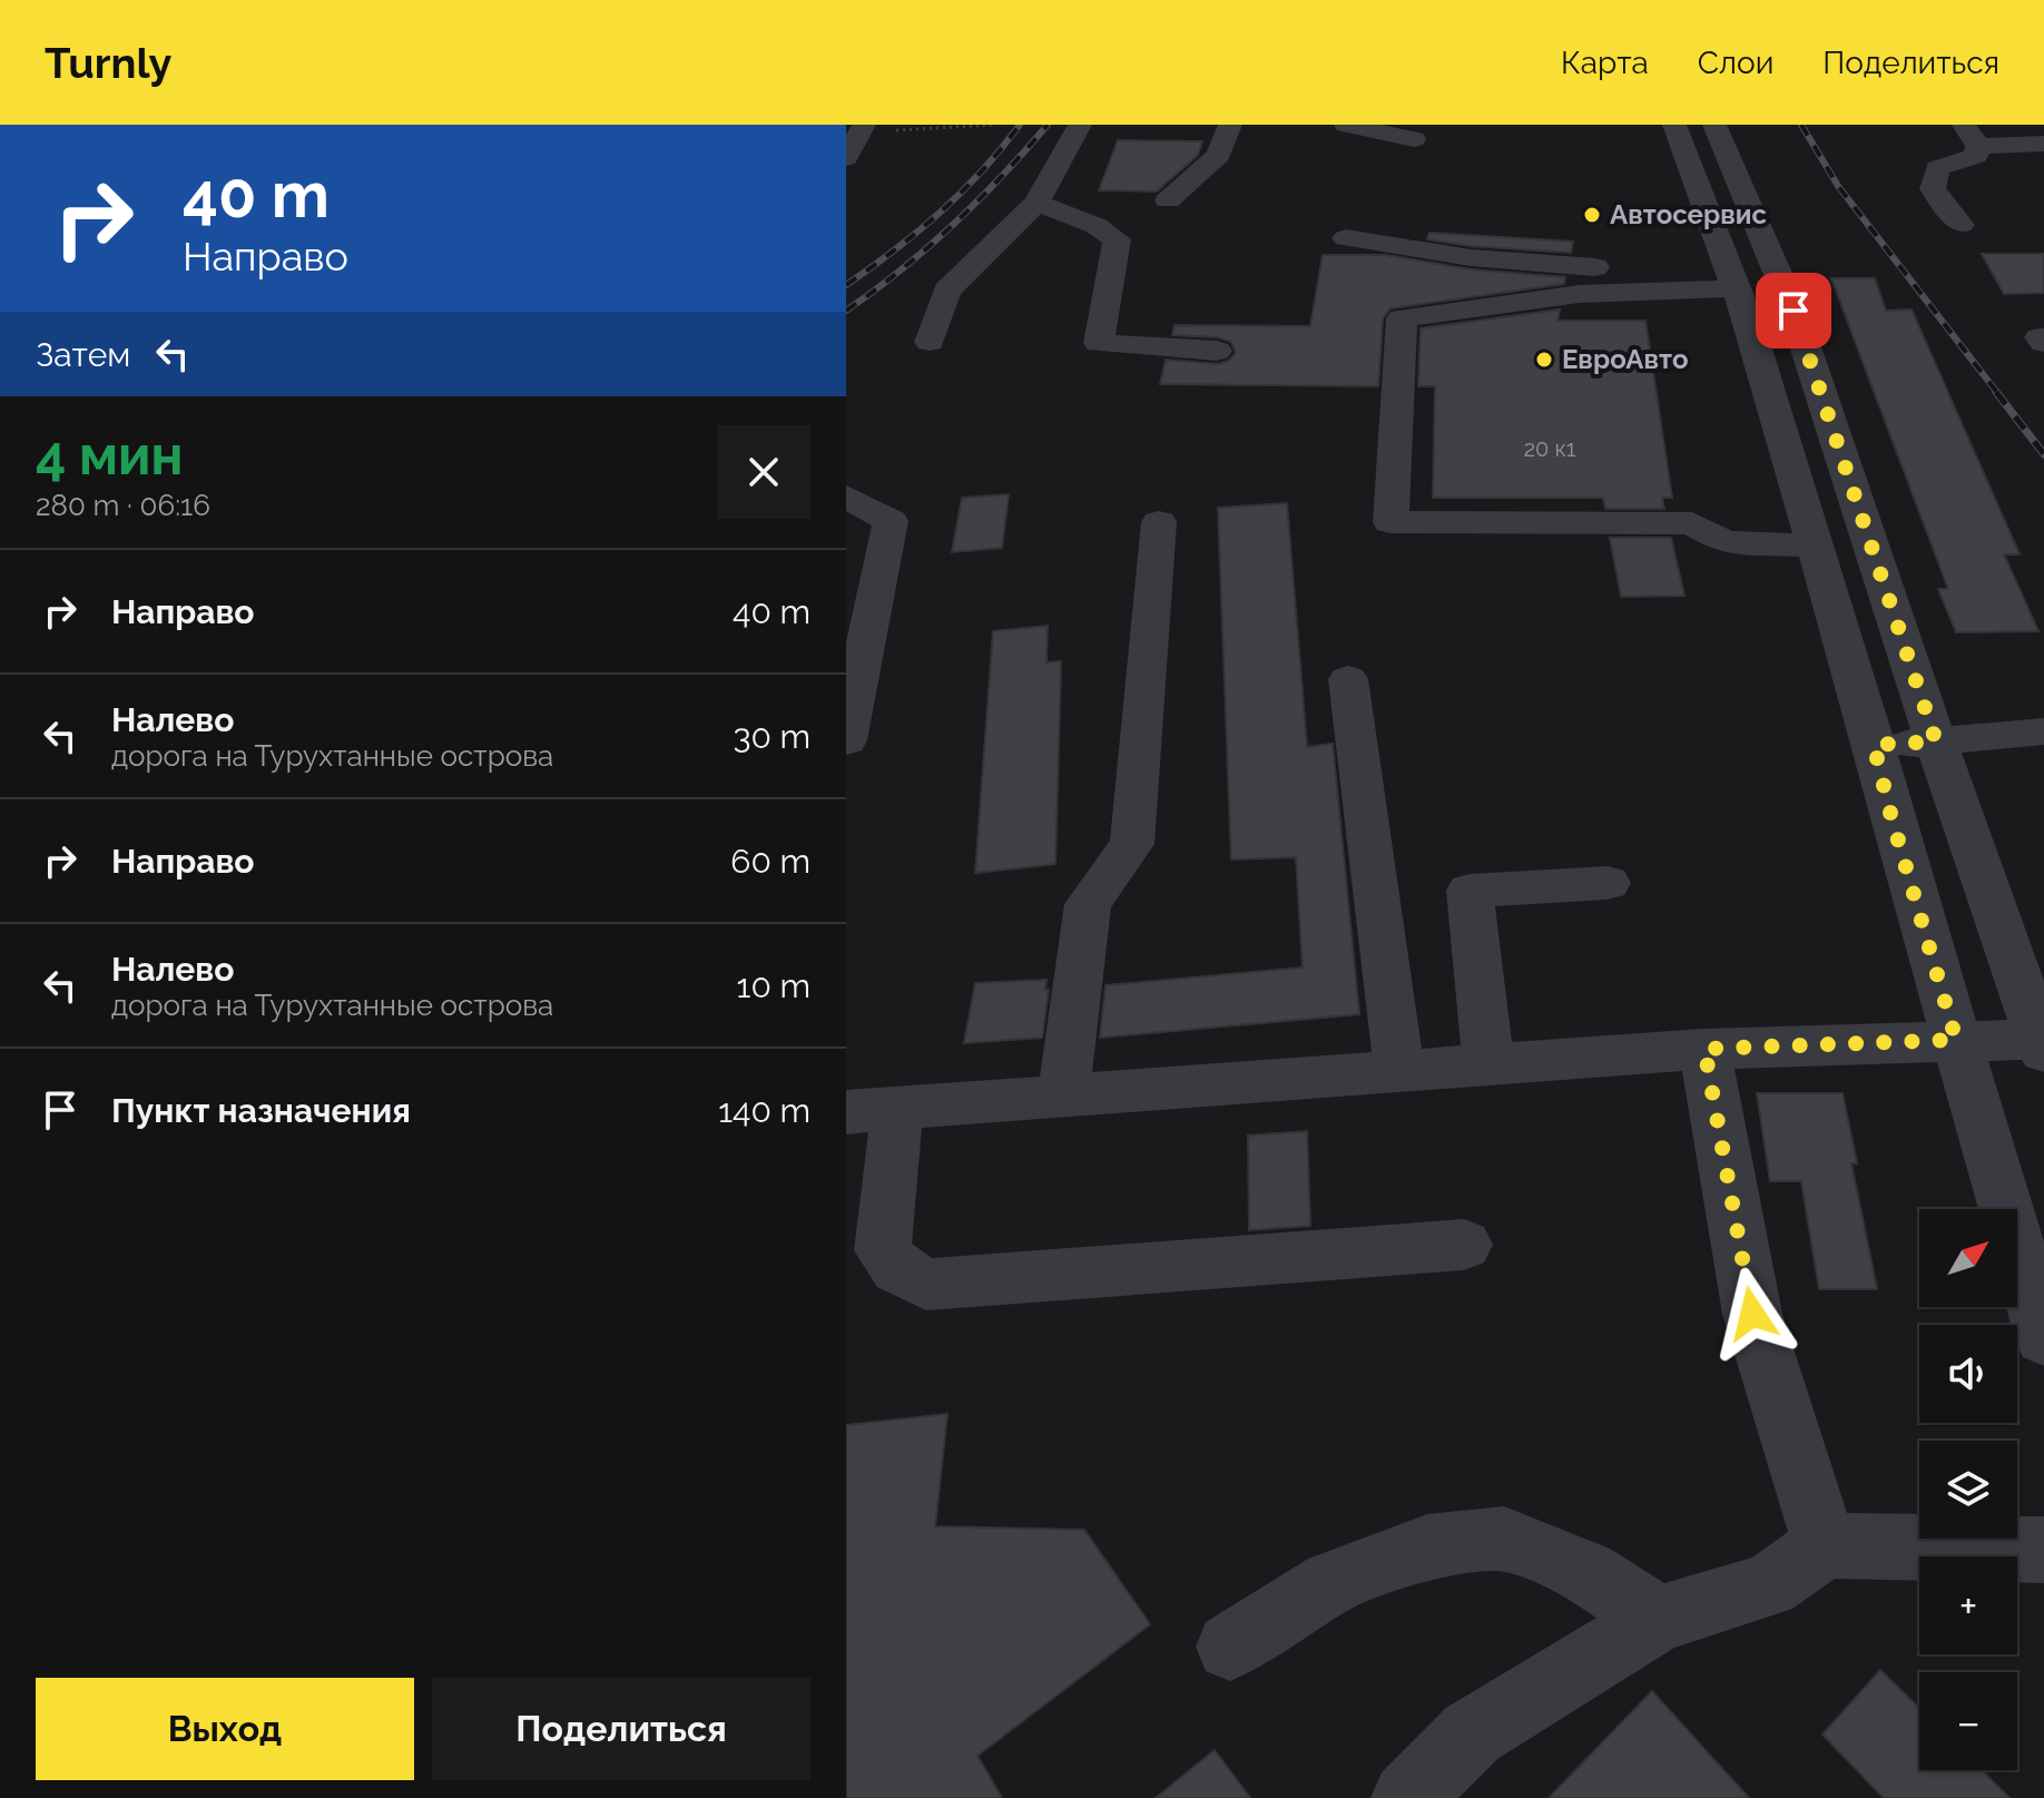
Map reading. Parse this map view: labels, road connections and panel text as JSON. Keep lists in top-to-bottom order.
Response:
{
  "places": ["Автосервис", "ЕвроАвто"],
  "house_numbers": ["20 к1"],
  "north": "top right",
  "page": {
    "header": "Turnly",
    "nav": ["Карта", "Слои", "Поделиться"],
    "turn": ["40 m", "Направо"],
    "then": "Затем",
    "heading": ["4 мин", "280 m · 06:16"],
    "list": [
      {
        "name": "Направо",
        "value": "40 m"
      },
      {
        "name": "Налево",
        "note": "дорога на Турухтанные острова",
        "value": "30 m"
      },
      {
        "name": "Направо",
        "value": "60 m"
      },
      {
        "name": "Налево",
        "note": "дорога на Турухтанные острова",
        "value": "10 m"
      },
      {
        "name": "Пункт назначения",
        "value": "140 m"
      }
    ],
    "map_buttons": ["+", "−"],
    "buttons": ["Выход", "Поделиться"]
  }
}
